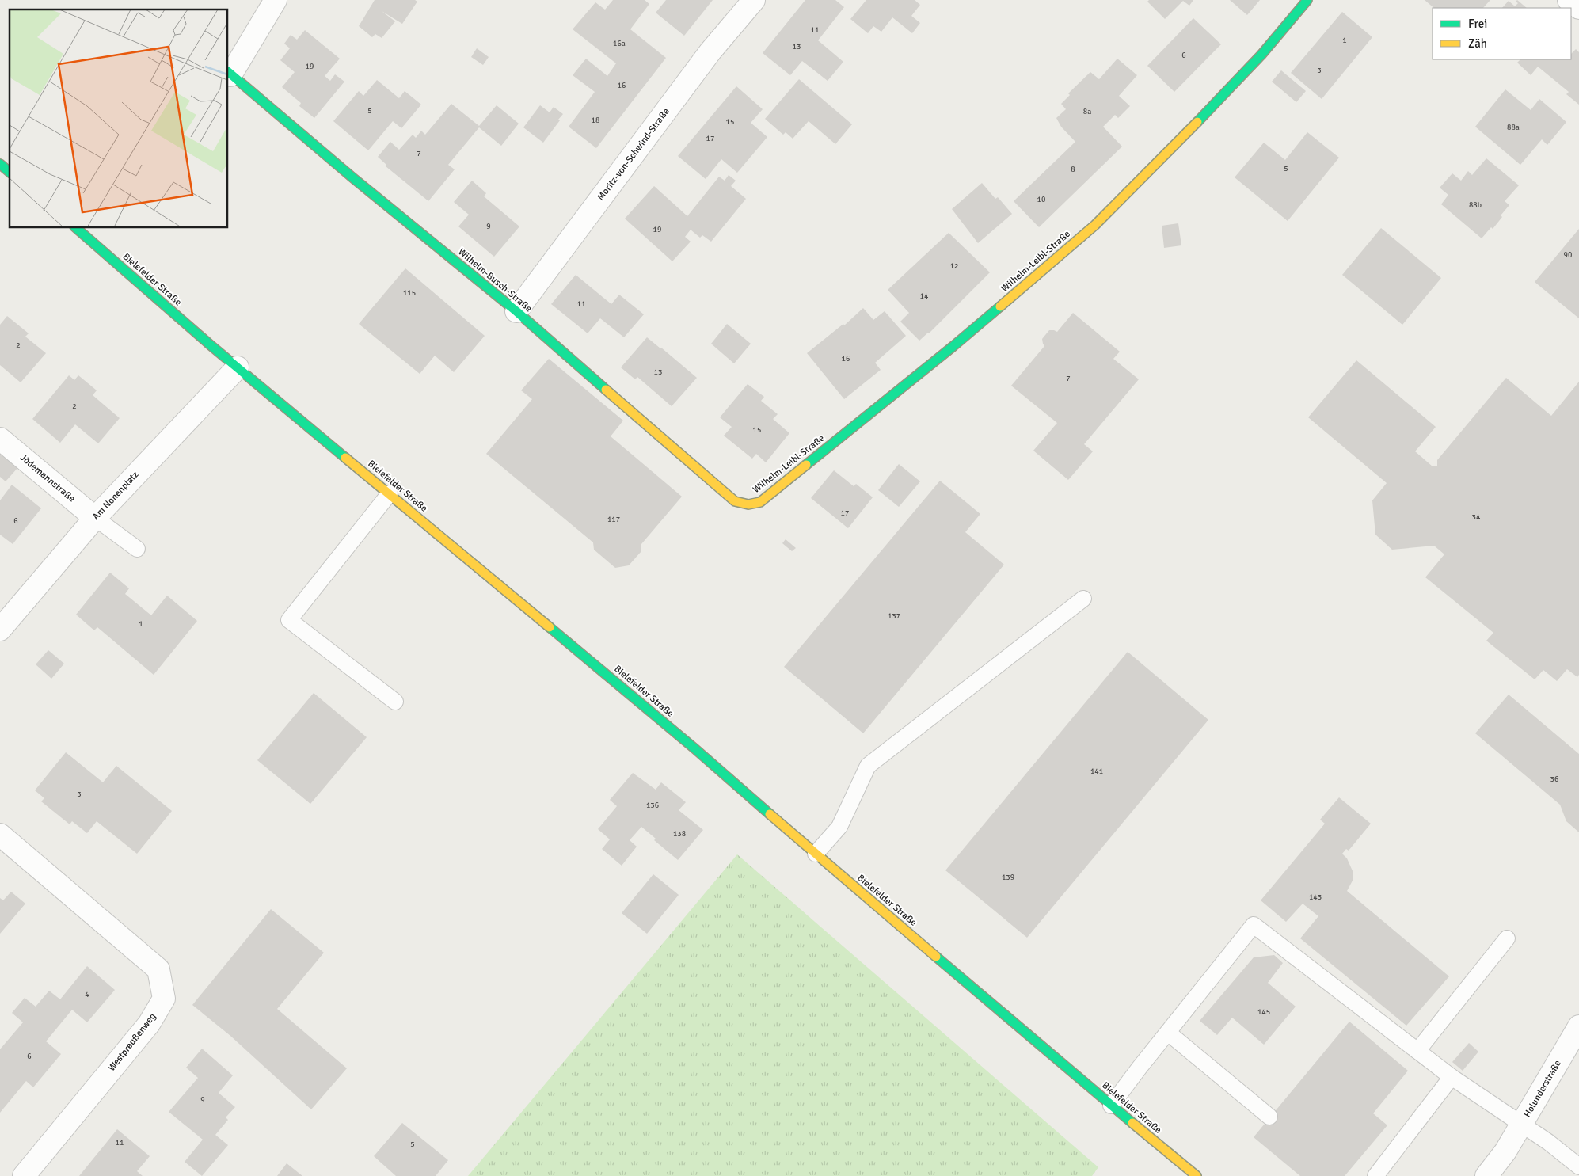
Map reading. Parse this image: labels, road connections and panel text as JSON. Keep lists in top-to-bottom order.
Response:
{
  "streets": {
    "main road": ["Wilhelm-Leibl-Straße", "Bielefelder Straße", "Wilhelm-Busch-Straße"],
    "street": [
      "Moritz-von-Schwind-Straße",
      "Jödemannstraße",
      "Am Nonenplatz",
      "Westpreußenweg",
      "Holunderstraße"
    ]
  },
  "crossings": [
    ["Moritz-von-Schwind-Straße", "Wilhelm-Busch-Straße"],
    ["Wilhelm-Leibl-Straße", "Wilhelm-Busch-Straße"],
    ["Bielefelder Straße", "Am Nonenplatz"],
    ["Jödemannstraße", "Am Nonenplatz"]
  ],
  "house_numbers": [
    "11",
    "1",
    "16a",
    "13",
    "6",
    "19",
    "3",
    "16",
    "5",
    "8a",
    "18",
    "15",
    "88a",
    "17",
    "7",
    "5",
    "8",
    "10",
    "88b",
    "9",
    "19",
    "90",
    "12",
    "115",
    "14",
    "11",
    "2",
    "16",
    "13",
    "7",
    "2",
    "15",
    "17",
    "34",
    "117",
    "6",
    "137",
    "1",
    "141",
    "36",
    "3",
    "136",
    "138",
    "139",
    "143",
    "4",
    "145",
    "6",
    "9",
    "11",
    "5"
  ],
  "legend": ["Frei", "Zäh"]
}
